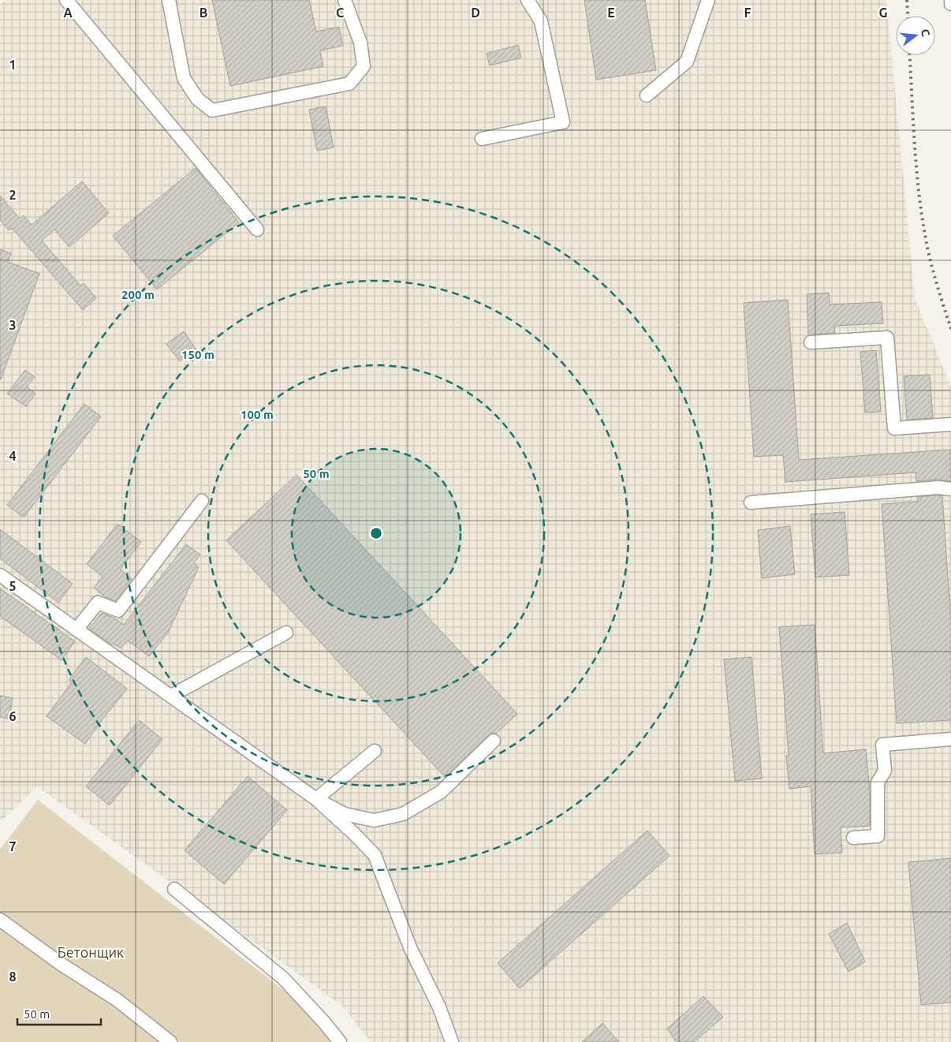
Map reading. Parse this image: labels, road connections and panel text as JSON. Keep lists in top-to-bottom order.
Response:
{
  "parks": ["Бетонщик"],
  "scale_bar": "50 m",
  "north": "right",
  "grid": {
    "columns": [
      "A",
      "B",
      "C",
      "D",
      "E",
      "F",
      "G"
    ],
    "rows": [
      "1",
      "2",
      "3",
      "4",
      "5",
      "6",
      "7",
      "8"
    ]
  },
  "rings": [
    "200 m",
    "150 m",
    "100 m",
    "50 m"
  ]
}
